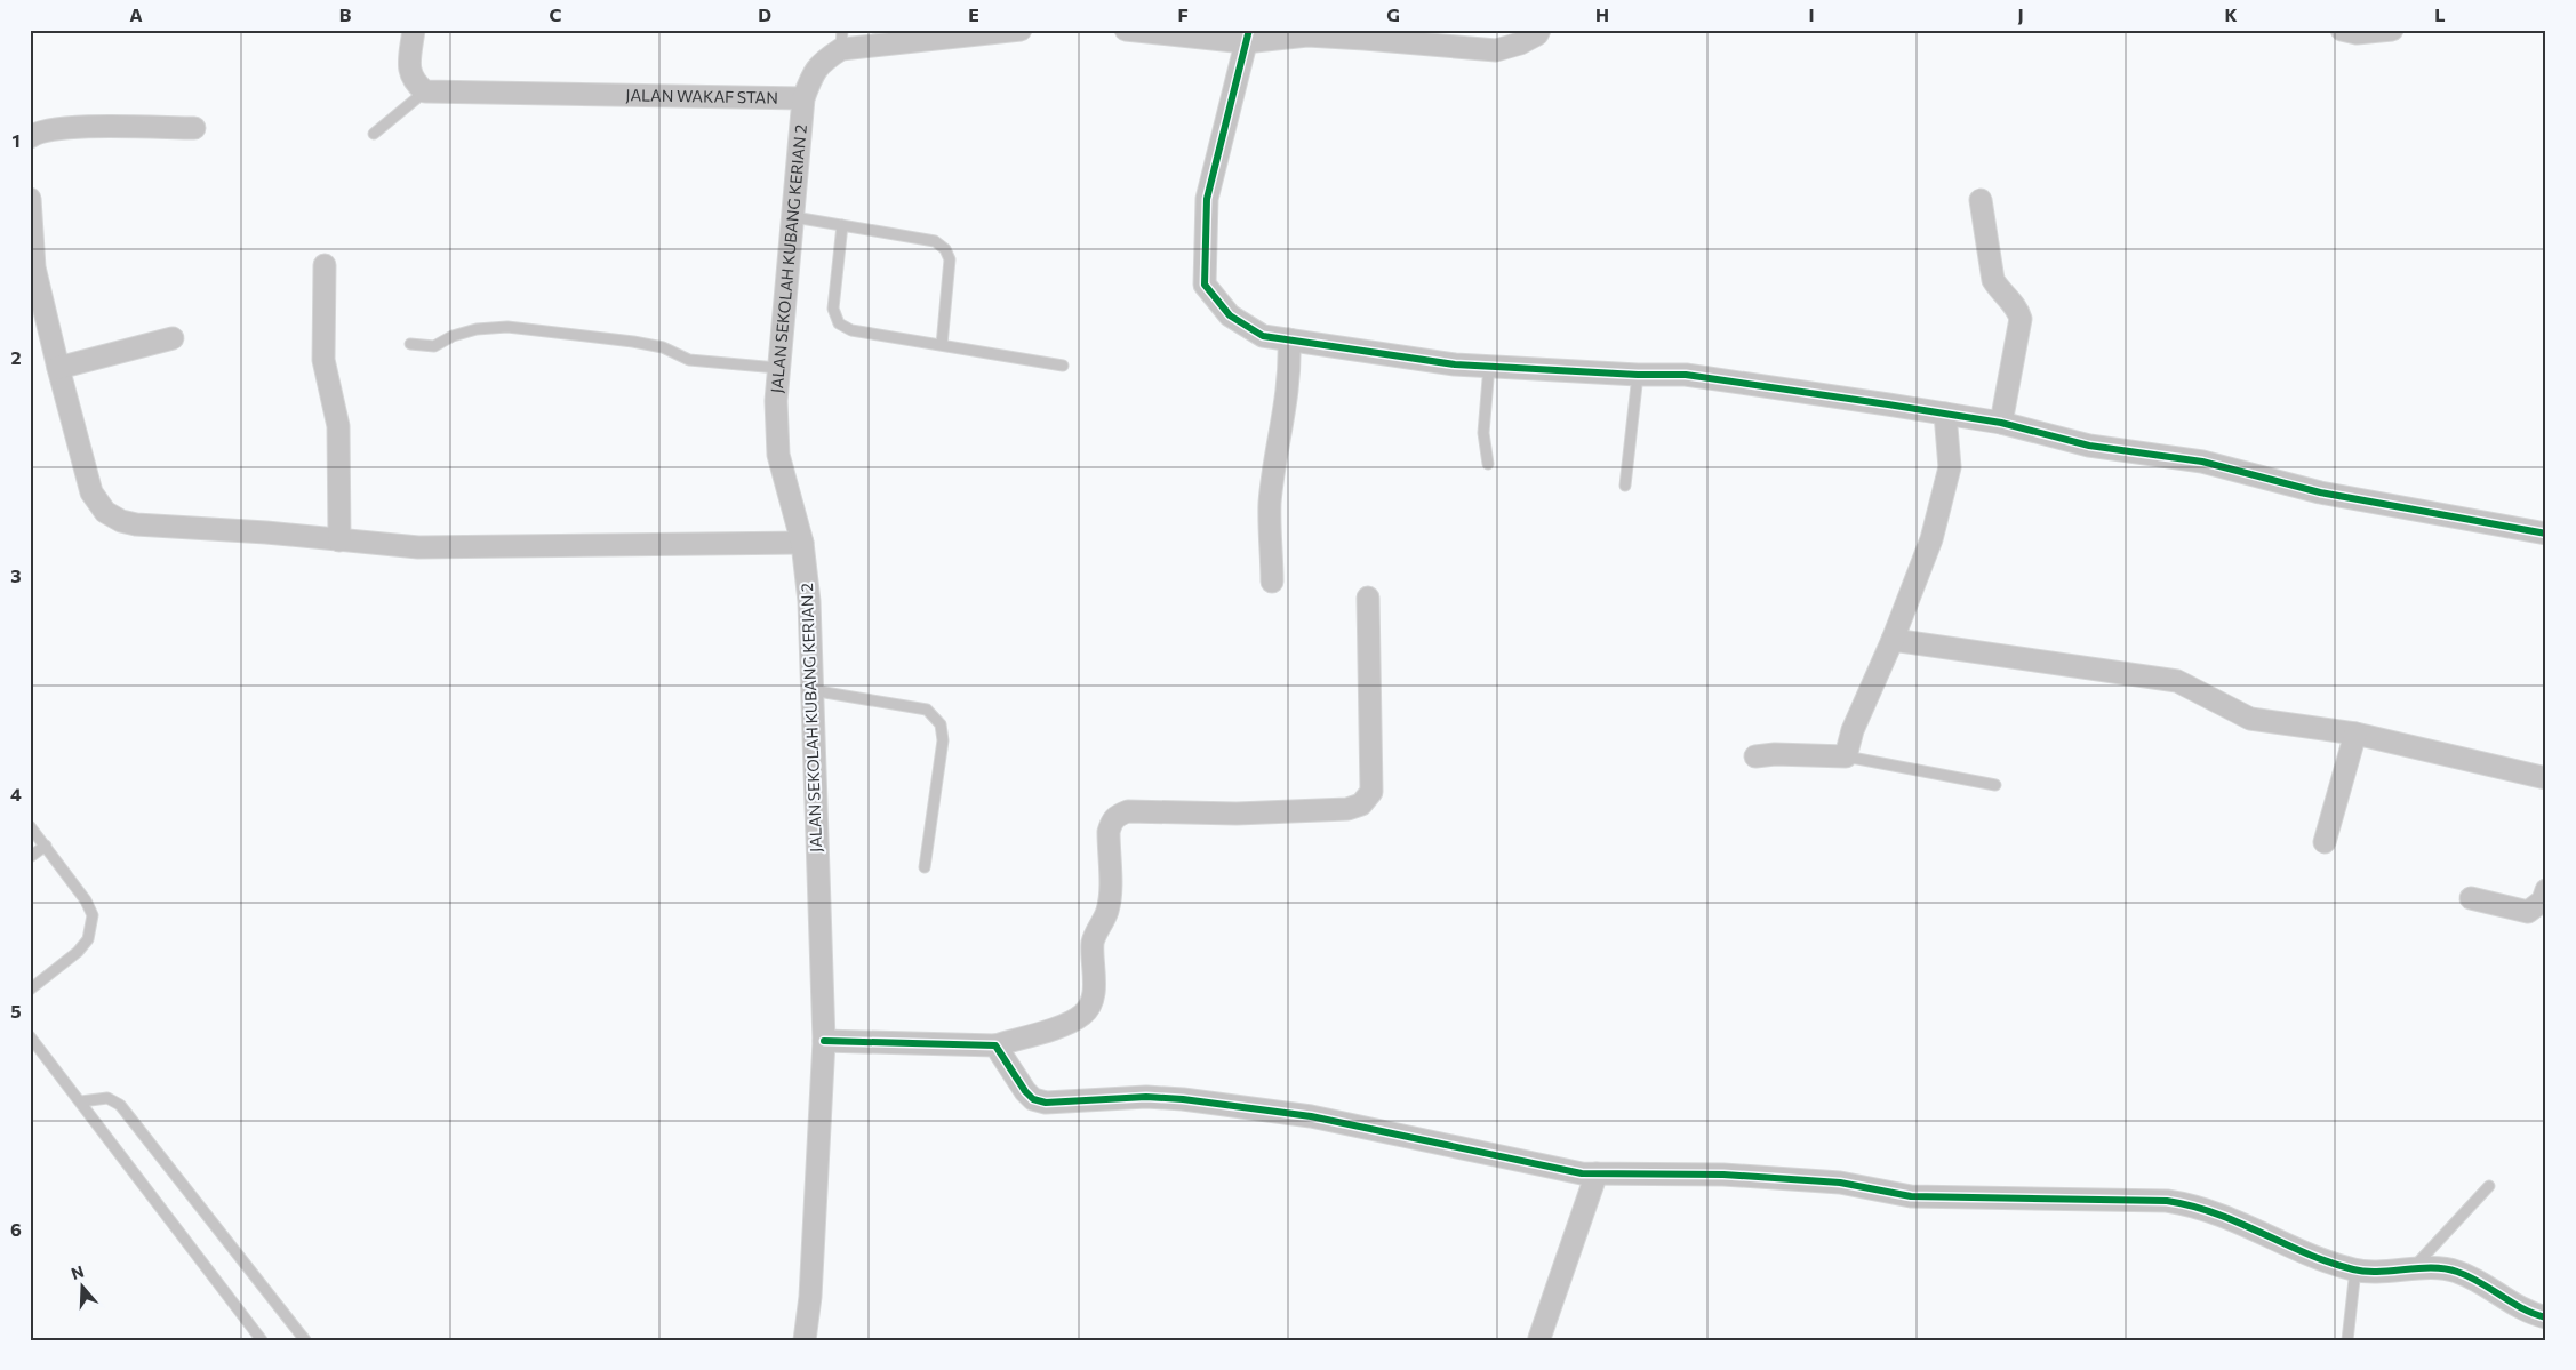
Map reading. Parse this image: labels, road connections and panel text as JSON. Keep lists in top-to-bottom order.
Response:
{
  "streets": {
    "street": ["JALAN WAKAF STAN", "JALAN SEKOLAH KUBANG KERIAN 2"]
  },
  "crossings": [
    ["JALAN WAKAF STAN", "JALAN SEKOLAH KUBANG KERIAN 2"]
  ],
  "north": "top",
  "grid": {
    "columns": [
      "A",
      "B",
      "C",
      "D",
      "E",
      "F",
      "G",
      "H",
      "I",
      "J",
      "K",
      "L"
    ],
    "rows": [
      "1",
      "2",
      "3",
      "4",
      "5",
      "6"
    ]
  }
}
